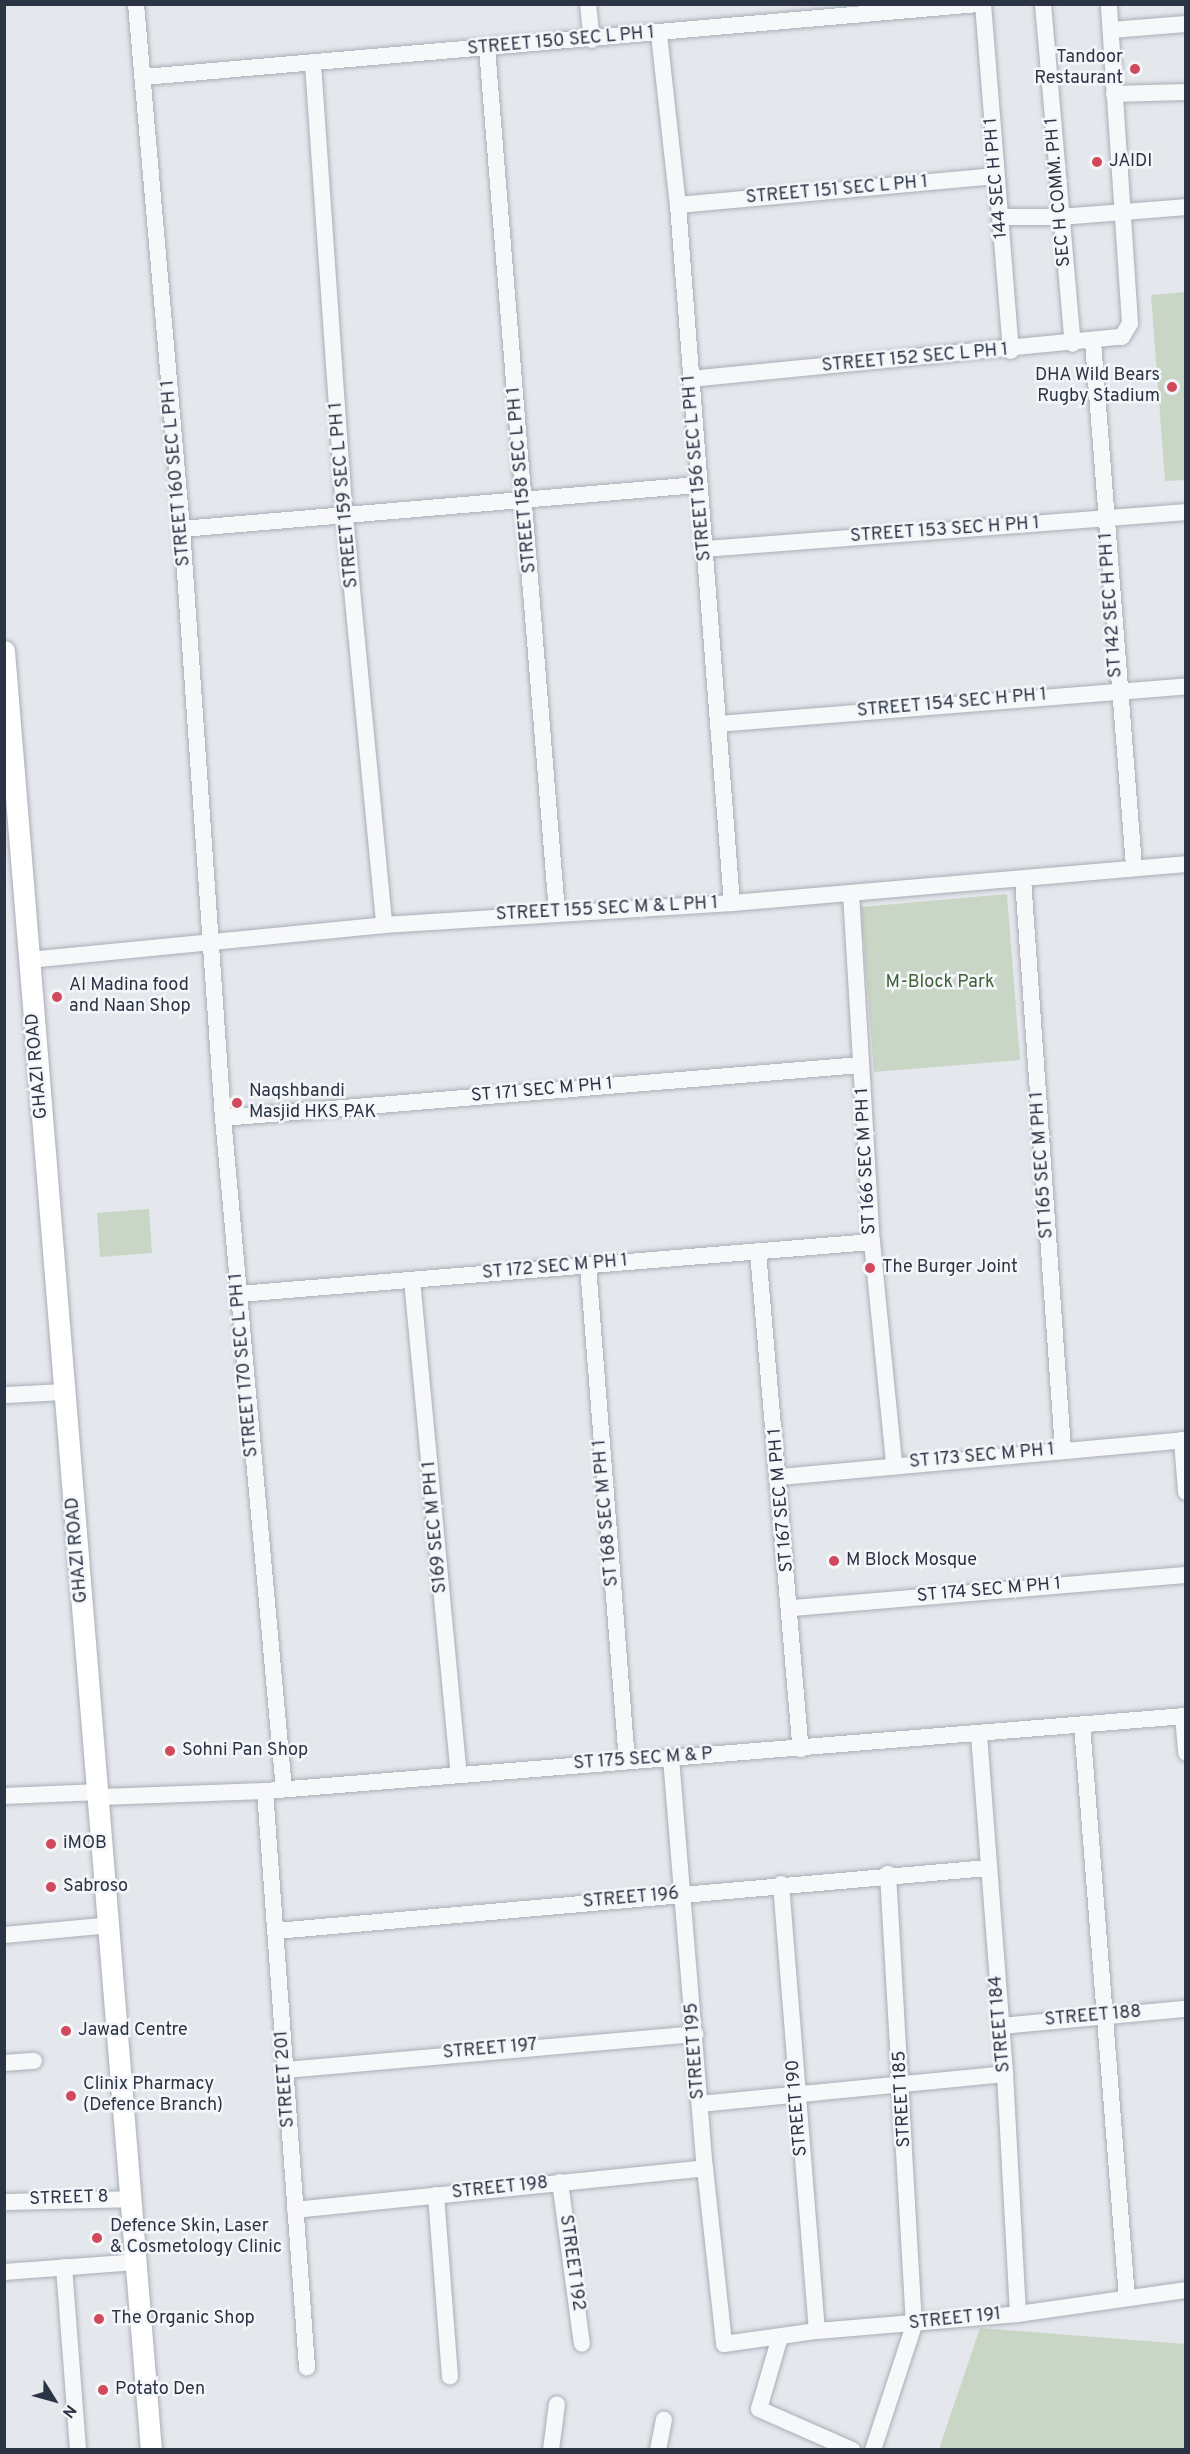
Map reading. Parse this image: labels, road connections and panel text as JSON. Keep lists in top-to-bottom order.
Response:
{
  "streets": {
    "main road": ["GHAZI ROAD"],
    "street": [
      "STREET 150 SEC L PH 1",
      "144 SEC H PH 1",
      "STREET 151 SEC L PH 1",
      "SEC H COMM. PH 1",
      "STREET 152 SEC L PH 1",
      "STREET 156 SEC L PH 1",
      "STREET 160 SEC L PH 1",
      "STREET 158 SEC L PH 1",
      "STREET 159 SEC L PH 1",
      "STREET 153 SEC H PH 1",
      "ST 142 SEC H PH 1",
      "STREET 154 SEC H PH 1",
      "STREET 155 SEC M & L PH 1",
      "ST 171 SEC M PH 1",
      "ST 166 SEC M PH 1",
      "ST 165 SEC M PH 1",
      "ST 172 SEC M PH 1",
      "STREET 170 SEC L PH 1",
      "ST 173 SEC M PH 1",
      "ST 167 SEC M PH 1",
      "ST 168 SEC M PH 1",
      "S169 SEC M PH 1",
      "ST 174 SEC M PH 1",
      "ST 175 SEC M & P",
      "STREET 196",
      "STREET 188",
      "STREET 184",
      "STREET 197",
      "STREET 195",
      "STREET 201",
      "STREET 185",
      "STREET 190",
      "STREET 198",
      "STREET 8",
      "STREET 192",
      "STREET 191"
    ]
  },
  "crossings": [
    ["STREET 150 SEC L PH 1", "144 SEC H PH 1"],
    ["STREET 150 SEC L PH 1", "STREET 156 SEC L PH 1"],
    ["STREET 150 SEC L PH 1", "STREET 160 SEC L PH 1"],
    ["STREET 150 SEC L PH 1", "STREET 158 SEC L PH 1"],
    ["STREET 150 SEC L PH 1", "STREET 159 SEC L PH 1"],
    ["144 SEC H PH 1", "STREET 151 SEC L PH 1"],
    ["144 SEC H PH 1", "STREET 152 SEC L PH 1"],
    ["STREET 151 SEC L PH 1", "STREET 156 SEC L PH 1"],
    ["SEC H COMM. PH 1", "STREET 152 SEC L PH 1"],
    ["STREET 152 SEC L PH 1", "STREET 156 SEC L PH 1"],
    ["STREET 152 SEC L PH 1", "ST 142 SEC H PH 1"],
    ["STREET 156 SEC L PH 1", "STREET 153 SEC H PH 1"],
    ["STREET 156 SEC L PH 1", "STREET 154 SEC H PH 1"],
    ["STREET 156 SEC L PH 1", "STREET 155 SEC M & L PH 1"],
    ["STREET 160 SEC L PH 1", "STREET 155 SEC M & L PH 1"],
    ["STREET 160 SEC L PH 1", "STREET 170 SEC L PH 1"],
    ["STREET 158 SEC L PH 1", "STREET 155 SEC M & L PH 1"],
    ["STREET 159 SEC L PH 1", "STREET 155 SEC M & L PH 1"],
    ["STREET 153 SEC H PH 1", "ST 142 SEC H PH 1"],
    ["ST 142 SEC H PH 1", "STREET 154 SEC H PH 1"],
    ["ST 142 SEC H PH 1", "STREET 155 SEC M & L PH 1"],
    ["STREET 155 SEC M & L PH 1", "GHAZI ROAD"],
    ["STREET 155 SEC M & L PH 1", "ST 166 SEC M PH 1"],
    ["STREET 155 SEC M & L PH 1", "ST 165 SEC M PH 1"],
    ["STREET 155 SEC M & L PH 1", "STREET 170 SEC L PH 1"],
    ["GHAZI ROAD", "ST 175 SEC M & P"],
    ["GHAZI ROAD", "STREET 8"],
    ["ST 171 SEC M PH 1", "ST 166 SEC M PH 1"],
    ["ST 171 SEC M PH 1", "STREET 170 SEC L PH 1"],
    ["ST 166 SEC M PH 1", "ST 172 SEC M PH 1"],
    ["ST 166 SEC M PH 1", "ST 173 SEC M PH 1"],
    ["ST 165 SEC M PH 1", "ST 173 SEC M PH 1"],
    ["ST 172 SEC M PH 1", "STREET 170 SEC L PH 1"],
    ["ST 172 SEC M PH 1", "ST 167 SEC M PH 1"],
    ["ST 172 SEC M PH 1", "ST 168 SEC M PH 1"],
    ["ST 172 SEC M PH 1", "S169 SEC M PH 1"],
    ["STREET 170 SEC L PH 1", "ST 175 SEC M & P"],
    ["ST 173 SEC M PH 1", "ST 167 SEC M PH 1"],
    ["ST 167 SEC M PH 1", "ST 174 SEC M PH 1"],
    ["ST 167 SEC M PH 1", "ST 175 SEC M & P"],
    ["ST 168 SEC M PH 1", "ST 175 SEC M & P"],
    ["S169 SEC M PH 1", "ST 175 SEC M & P"],
    ["ST 175 SEC M & P", "STREET 184"],
    ["ST 175 SEC M & P", "STREET 195"],
    ["ST 175 SEC M & P", "STREET 201"],
    ["STREET 196", "STREET 184"],
    ["STREET 196", "STREET 195"],
    ["STREET 196", "STREET 201"],
    ["STREET 196", "STREET 185"],
    ["STREET 196", "STREET 190"],
    ["STREET 188", "STREET 184"],
    ["STREET 184", "STREET 191"],
    ["STREET 197", "STREET 195"],
    ["STREET 197", "STREET 201"],
    ["STREET 195", "STREET 198"],
    ["STREET 195", "STREET 191"],
    ["STREET 201", "STREET 198"],
    ["STREET 185", "STREET 191"],
    ["STREET 190", "STREET 191"],
    ["STREET 198", "STREET 192"]
  ],
  "parks": ["M-Block Park"],
  "places": [
    "Tandoor Restaurant",
    "JAIDI",
    "DHA Wild Bears Rugby Stadium",
    "Al Madina food and Naan Shop",
    "Naqshbandi Masjid HKS PAK",
    "The Burger Joint",
    "M Block Mosque",
    "Sohni Pan Shop",
    "iMOB",
    "Sabroso",
    "Jawad Centre",
    "Clinix Pharmacy (Defence Branch)",
    "Defence Skin, Laser & Cosmetology Clinic",
    "The Organic Shop",
    "Potato Den"
  ],
  "north": "bottom right"
}
